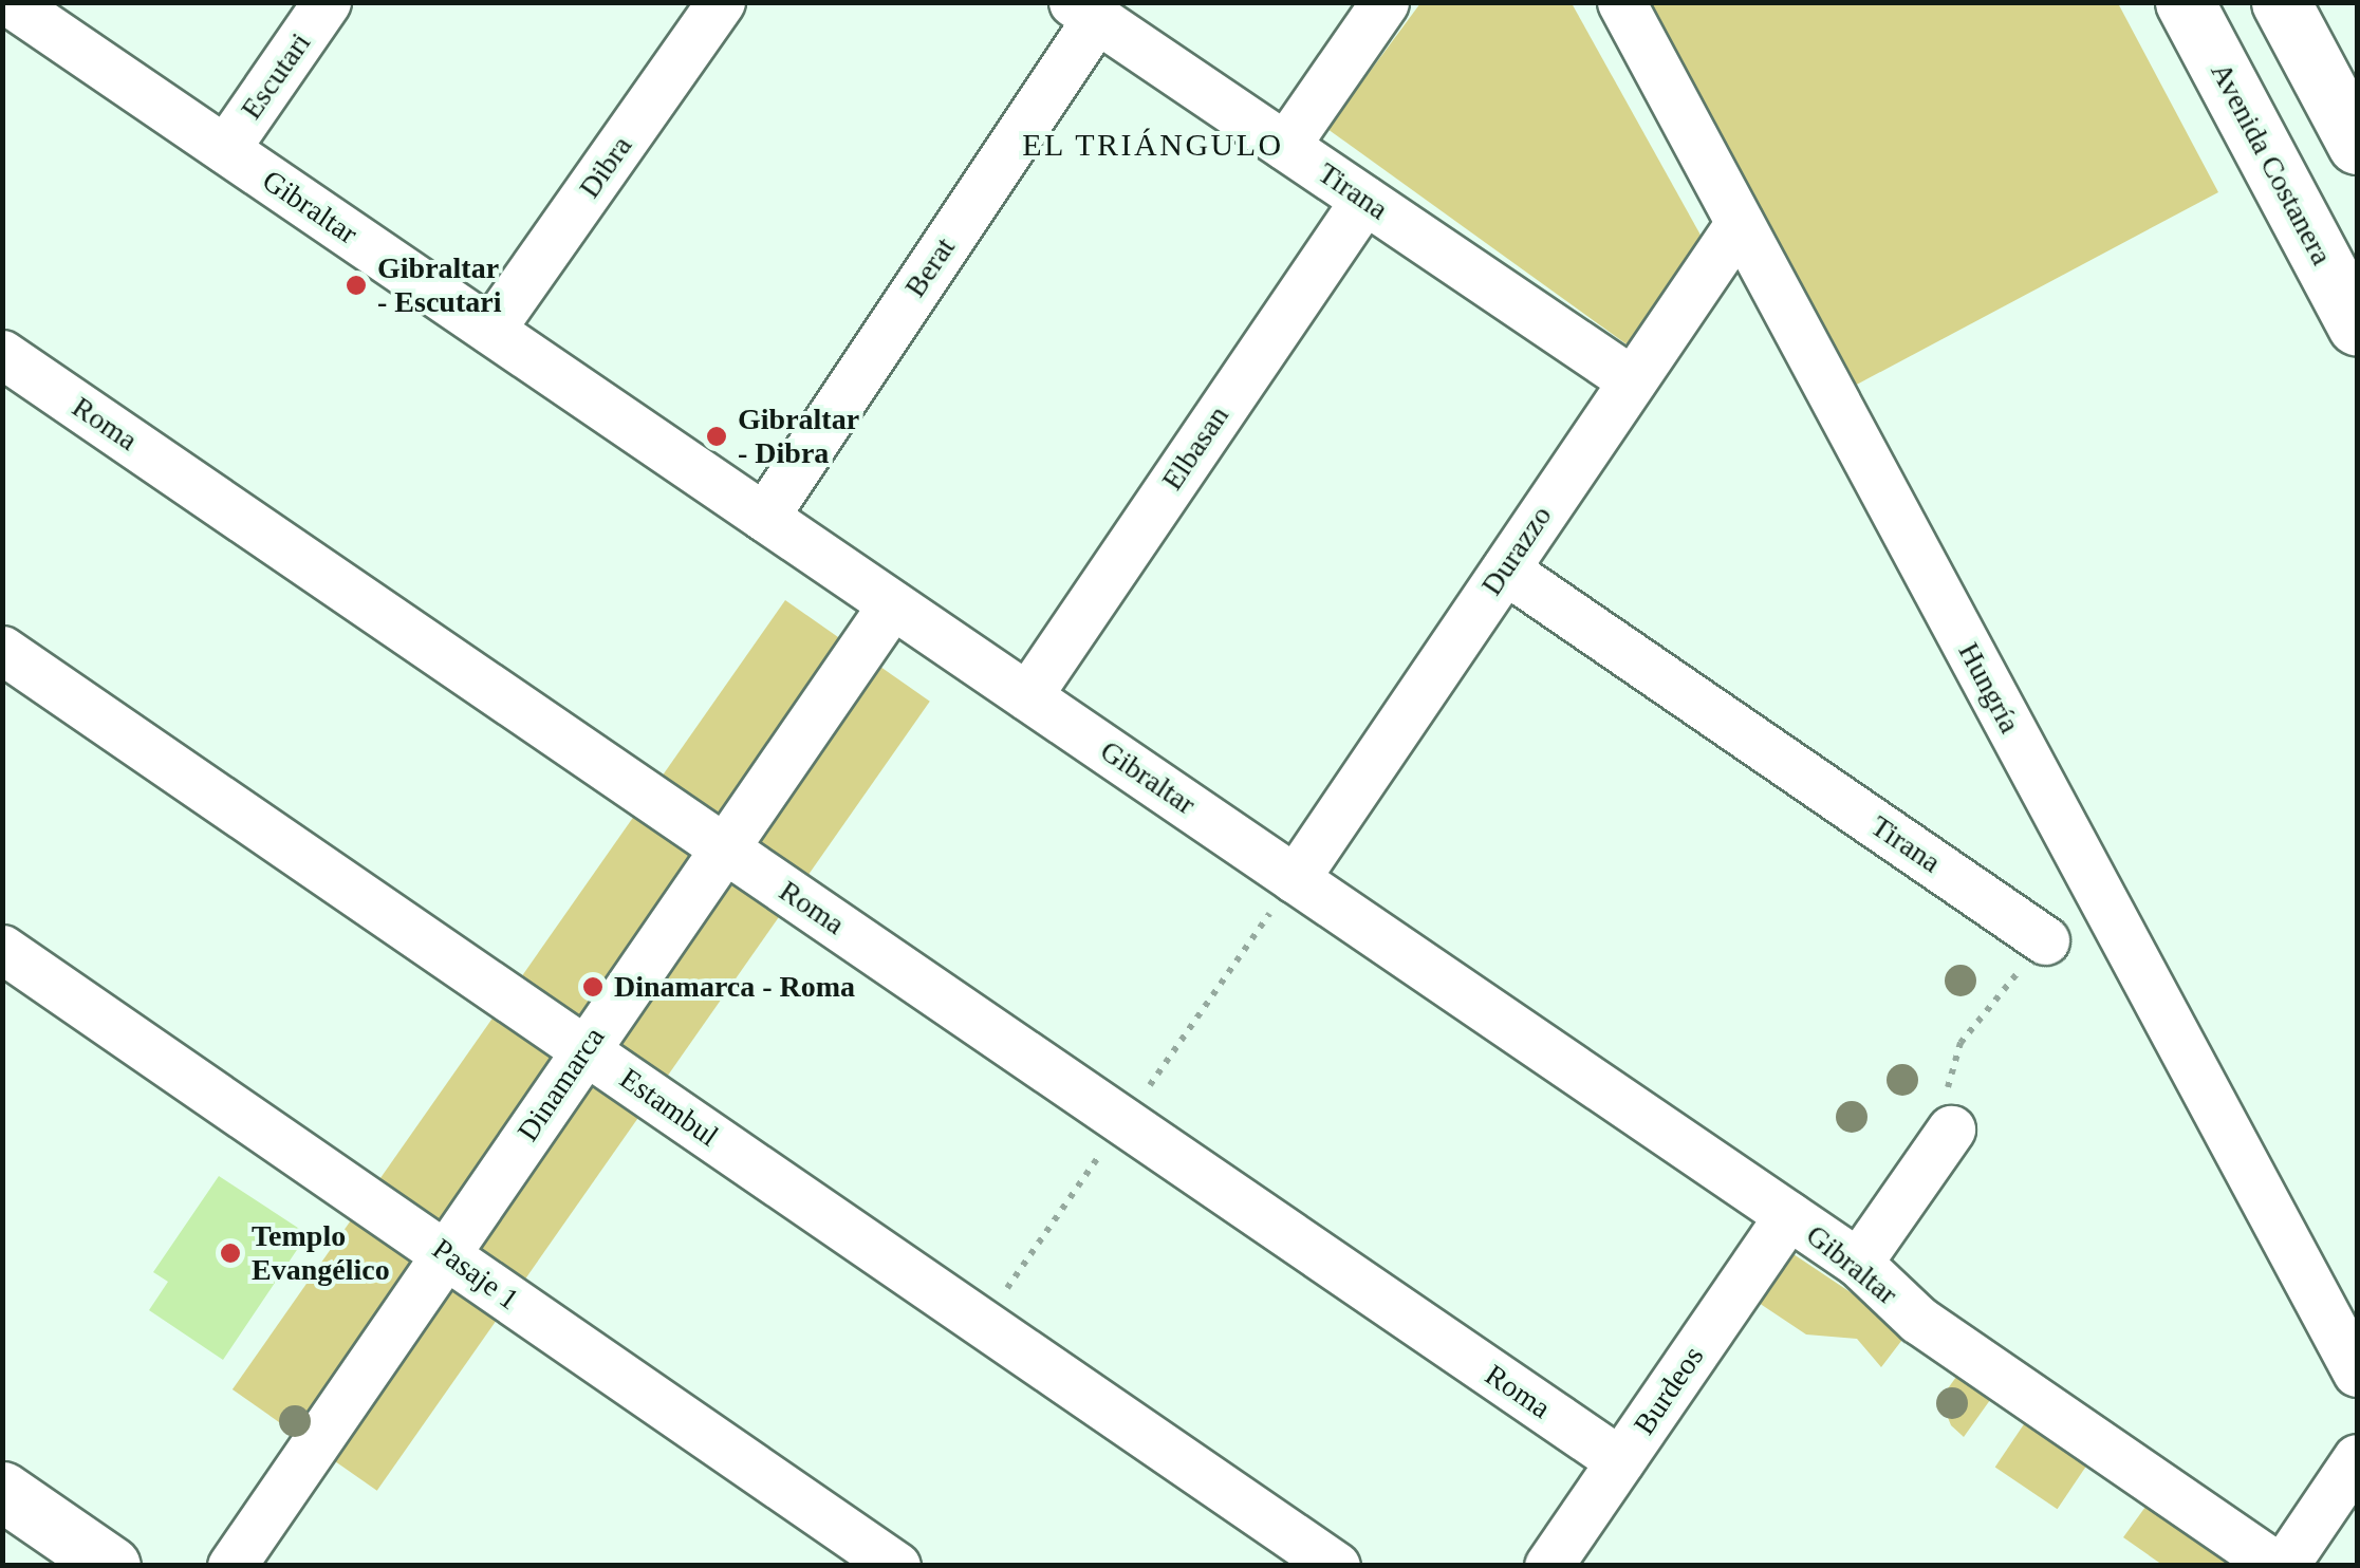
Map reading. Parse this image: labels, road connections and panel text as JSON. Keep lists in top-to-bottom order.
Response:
{
  "streets": {
    "main road": ["Avenida Costanera"],
    "street": [
      "Escutari",
      "Dibra",
      "Tirana",
      "Gibraltar",
      "Berat",
      "Roma",
      "Elbasan",
      "Durazzo",
      "Hungría",
      "Dinamarca",
      "Estambul",
      "Pasaje 1",
      "Burdeos"
    ]
  },
  "crossings": [
    ["Escutari", "Gibraltar"],
    ["Dibra", "Gibraltar"],
    ["Tirana", "Berat"],
    ["Tirana", "Elbasan"],
    ["Tirana", "Durazzo"],
    ["Gibraltar", "Berat"],
    ["Gibraltar", "Elbasan"],
    ["Gibraltar", "Durazzo"],
    ["Gibraltar", "Dinamarca"],
    ["Gibraltar", "Burdeos"],
    ["Roma", "Dinamarca"],
    ["Roma", "Burdeos"],
    ["Durazzo", "Hungría"],
    ["Dinamarca", "Estambul"],
    ["Dinamarca", "Pasaje 1"]
  ],
  "districts": ["EL TRIÁNGULO"],
  "places": [
    "Gibraltar - Escutari",
    "Gibraltar - Dibra",
    "Dinamarca - Roma",
    "Templo Evangélico"
  ]
}
